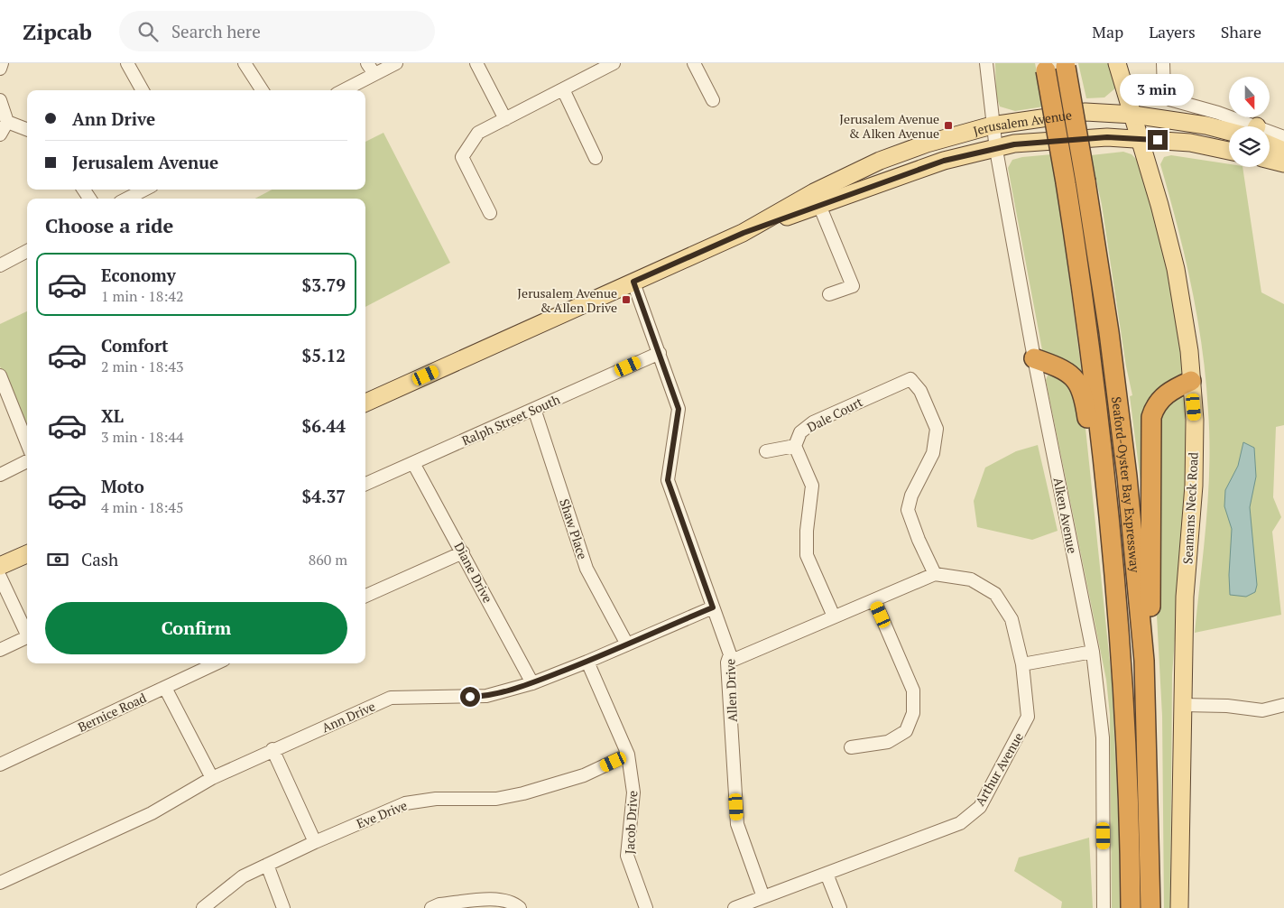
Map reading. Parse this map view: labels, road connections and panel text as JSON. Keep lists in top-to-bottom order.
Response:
{
  "streets": {
    "highway": ["Seaford-Oyster Bay Expressway"],
    "main road": ["Jerusalem Avenue", "Seamans Neck Road"],
    "street": [
      "Dale Court",
      "Ralph Street South",
      "Alken Avenue",
      "Shaw Place",
      "Diane Drive",
      "Allen Drive",
      "Bernice Road",
      "Ann Drive",
      "Arthur Avenue",
      "Eve Drive",
      "Jacob Drive"
    ]
  },
  "crossings": [
    ["Jerusalem Avenue", "Seamans Neck Road"],
    ["Jerusalem Avenue", "Alken Avenue"],
    ["Jerusalem Avenue", "Allen Drive"],
    ["Dale Court", "Arthur Avenue"],
    ["Ralph Street South", "Shaw Place"],
    ["Ralph Street South", "Diane Drive"],
    ["Ralph Street South", "Allen Drive"],
    ["Shaw Place", "Ann Drive"],
    ["Diane Drive", "Ann Drive"],
    ["Allen Drive", "Ann Drive"],
    ["Allen Drive", "Arthur Avenue"],
    ["Ann Drive", "Jacob Drive"],
    ["Eve Drive", "Jacob Drive"]
  ],
  "places": {
    "transit": ["Jerusalem Avenue & Alken Avenue", "Jerusalem Avenue & Allen Drive"]
  },
  "north": "bottom",
  "page": {
    "header": "Zipcab",
    "search": "Search here",
    "nav": ["Map", "Layers", "Share"],
    "bubble": "3 min",
    "banner": ["Ann Drive", "Jerusalem Avenue"],
    "heading": "Choose a ride",
    "list": [
      {
        "name": "Economy",
        "note": "1 min · 18:42",
        "value": "$3.79"
      },
      {
        "name": "Comfort",
        "note": "2 min · 18:43",
        "value": "$5.12"
      },
      {
        "name": "XL",
        "note": "3 min · 18:44",
        "value": "$6.44"
      },
      {
        "name": "Moto",
        "note": "4 min · 18:45",
        "value": "$4.37"
      }
    ],
    "pay": ["Cash", "860 m"],
    "buttons": "Confirm"
  }
}
